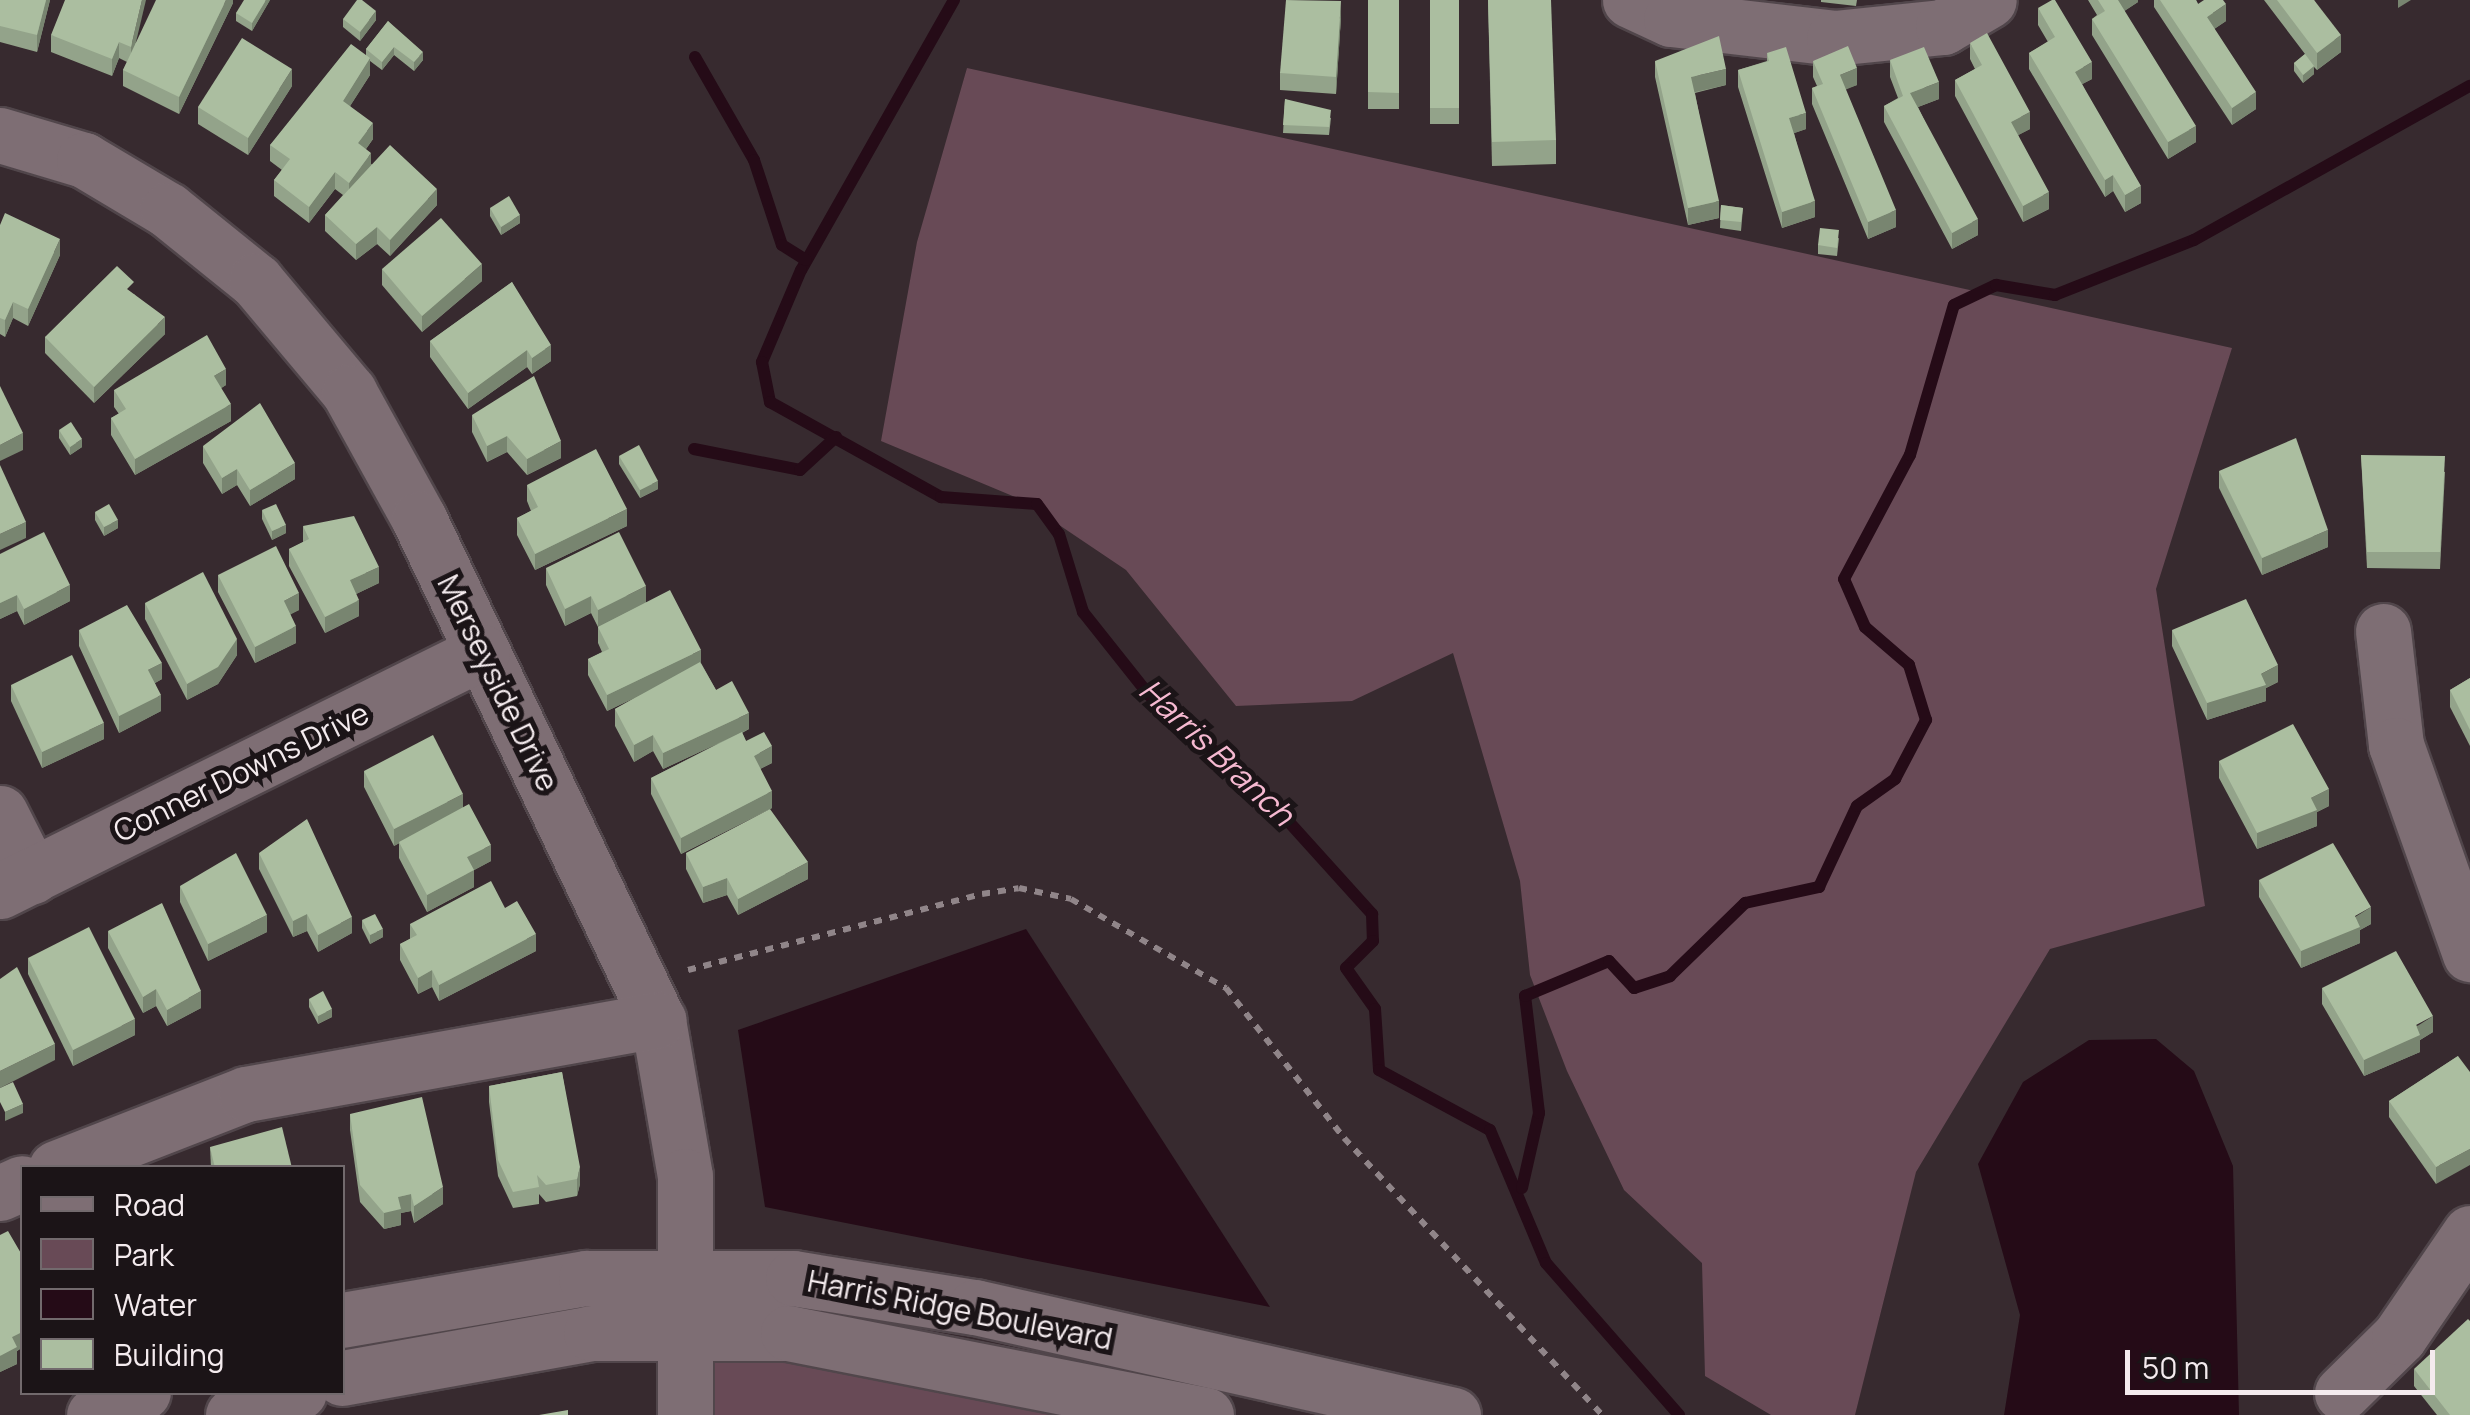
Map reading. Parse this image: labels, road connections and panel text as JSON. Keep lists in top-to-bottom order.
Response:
{
  "streets": {
    "street": ["Merseyside Drive", "Conner Downs Drive", "Harris Ridge Boulevard"]
  },
  "crossings": [
    ["Merseyside Drive", "Conner Downs Drive"],
    ["Merseyside Drive", "Harris Ridge Boulevard"]
  ],
  "water": ["Harris Branch"],
  "legend": [
    "Road",
    "Park",
    "Water",
    "Building"
  ],
  "scale_bar": "50 m"
}
